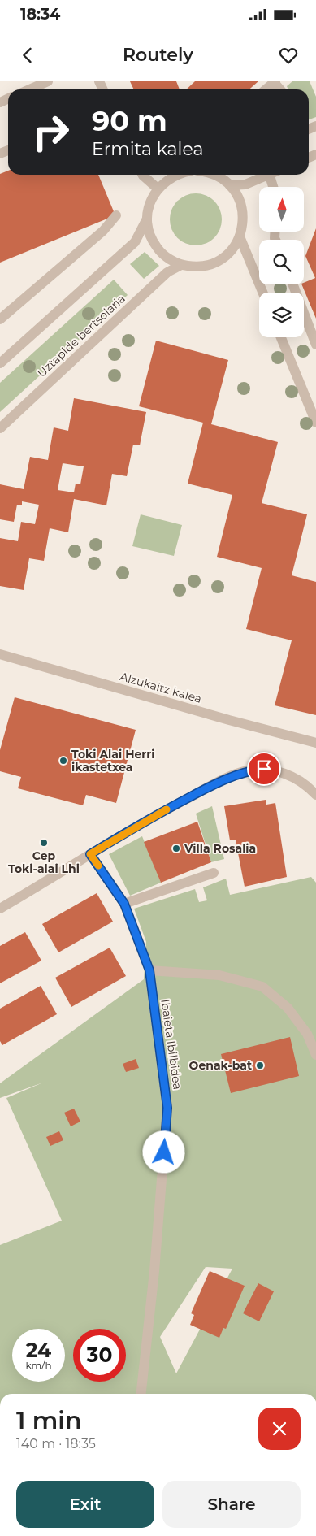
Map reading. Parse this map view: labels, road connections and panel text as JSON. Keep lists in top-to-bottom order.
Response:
{
  "streets": {
    "street": ["Uztapide bertsolaria", "Alzukaitz kalea", "Ibaieta Ibilbidea"]
  },
  "places": [
    "Toki Alai Herri ikastetxea",
    "Cep Toki-alai Lhi",
    "Villa Rosalia",
    "Oenak-bat"
  ],
  "north": "top",
  "page": {
    "status": "18:34",
    "header": "Routely",
    "turn": ["90 m", "Ermita kalea"],
    "speed": "24 km/h",
    "limit": "30",
    "heading": ["1 min", "140 m · 18:35"],
    "buttons": ["Exit", "Share"]
  }
}
